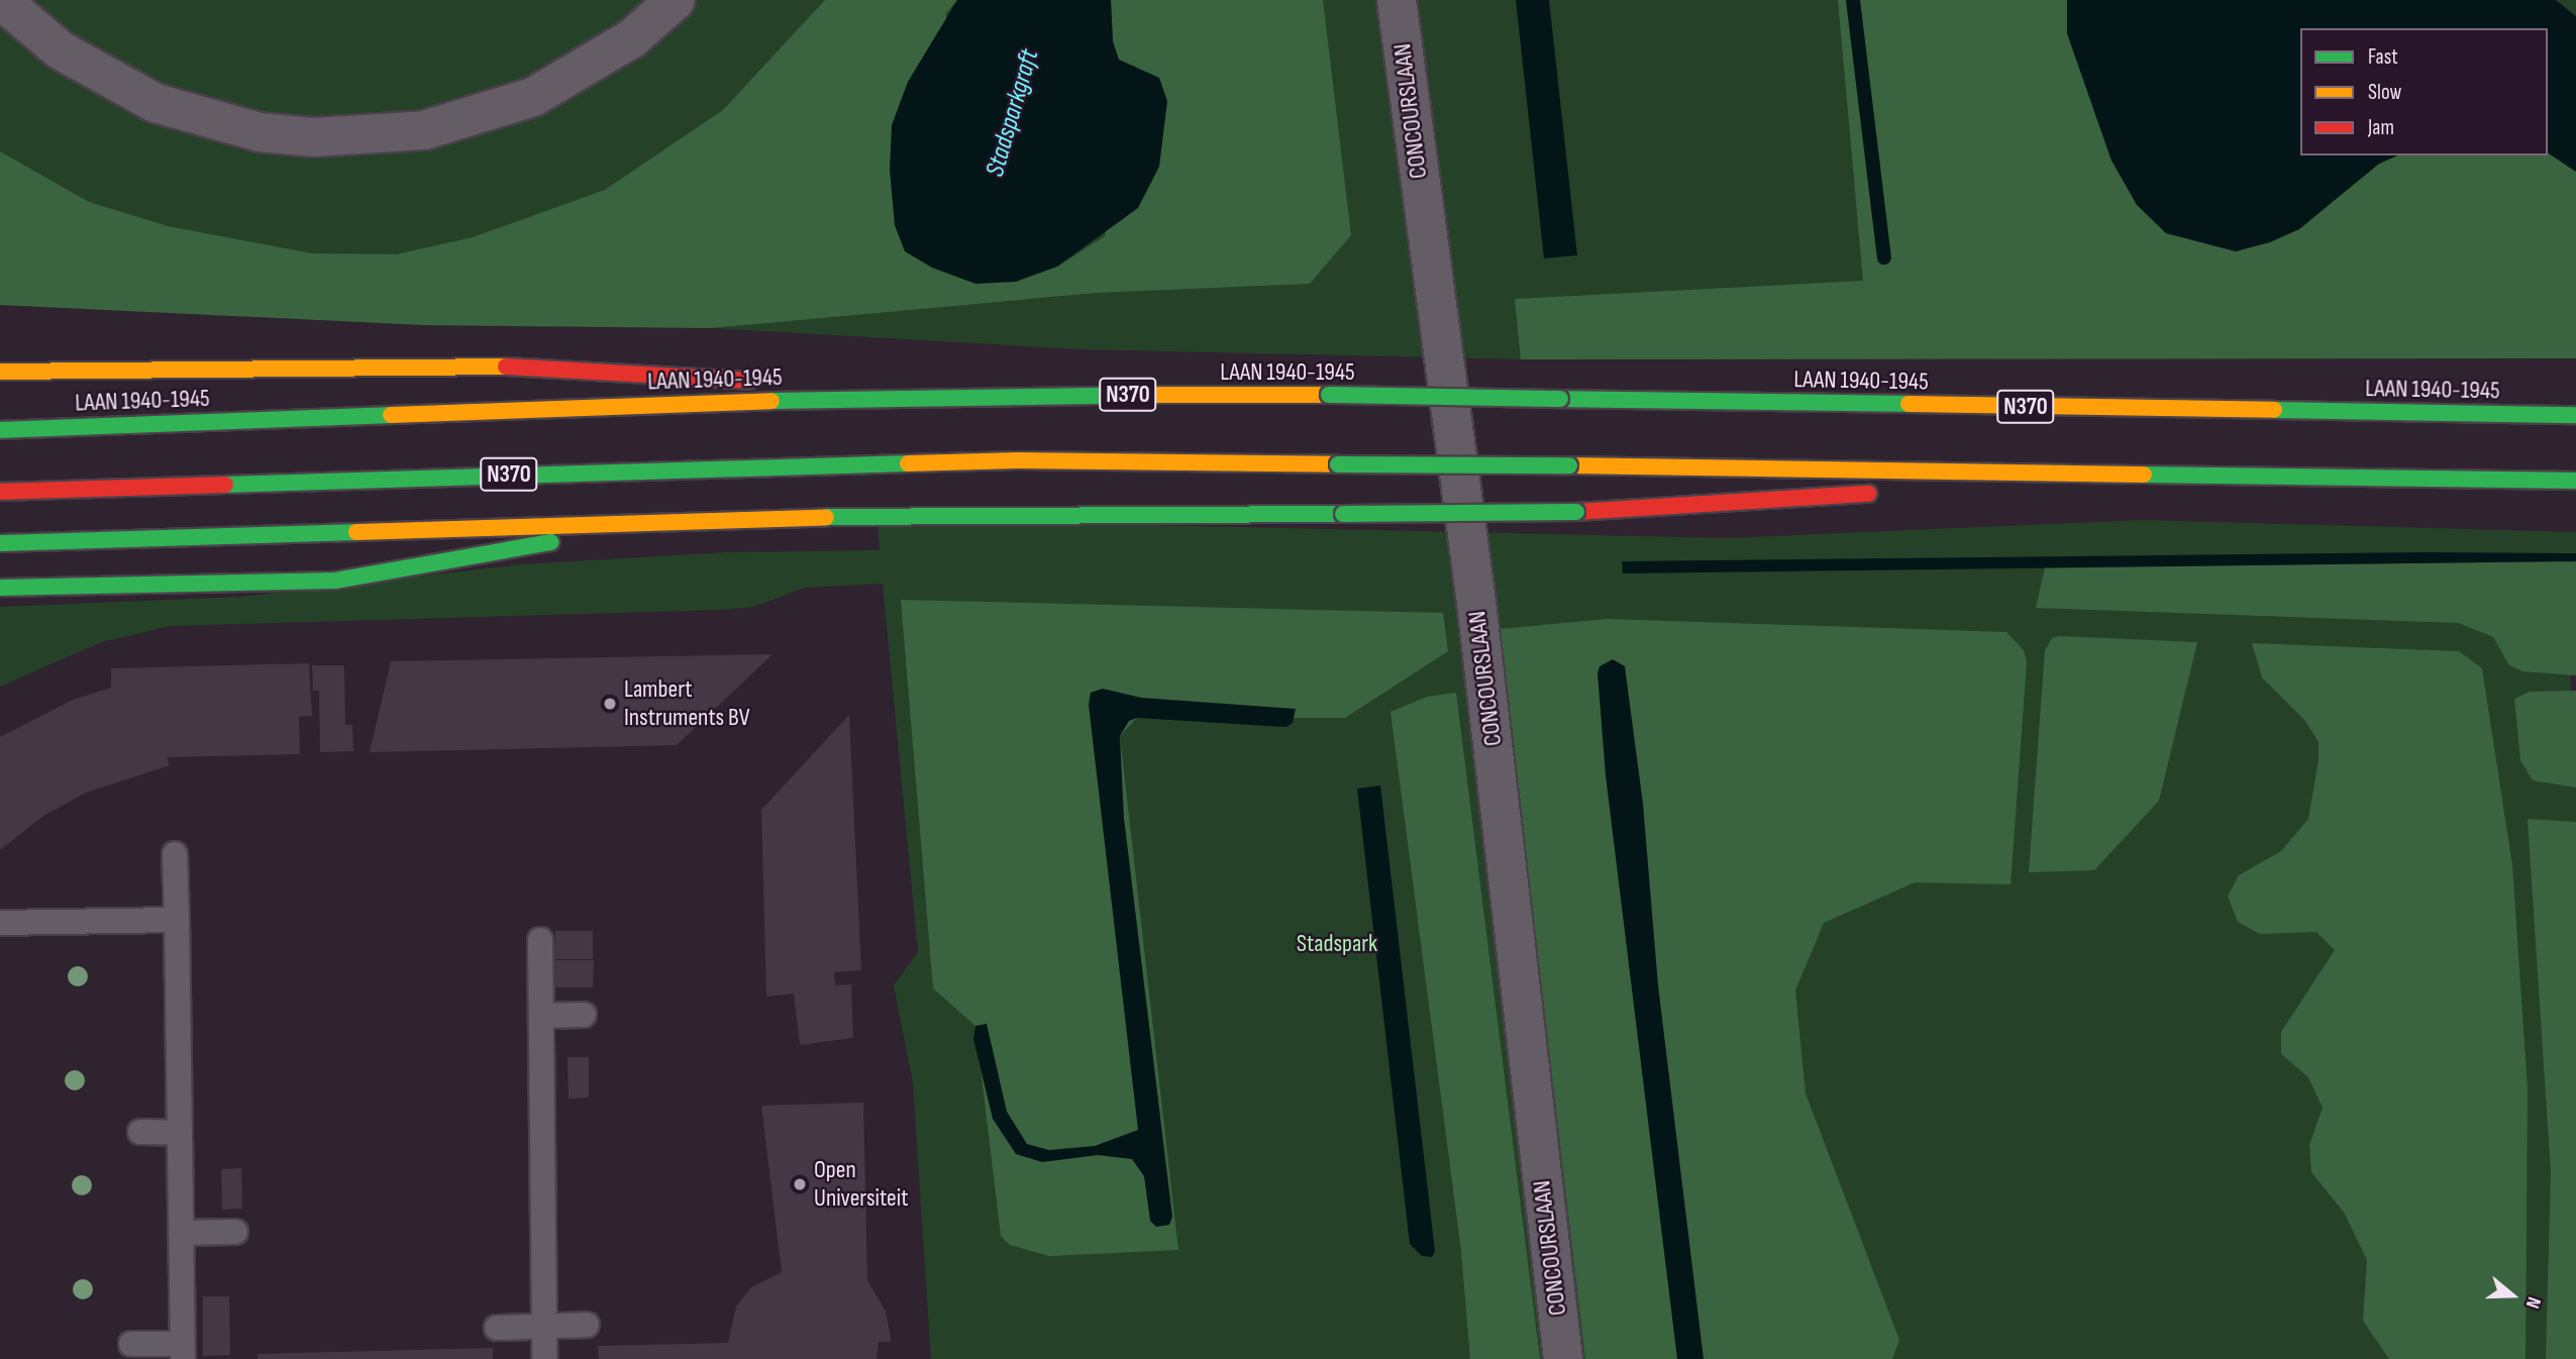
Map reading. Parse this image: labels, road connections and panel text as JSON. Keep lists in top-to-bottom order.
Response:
{
  "streets": {
    "highway": ["LAAN 1940-1945", "N370"],
    "street": ["CONCOURSLAAN"]
  },
  "crossings": [
    ["LAAN 1940-1945", "N370"]
  ],
  "water": ["Stadsparkgraft"],
  "parks": ["Stadspark"],
  "places": ["Lambert Instruments BV", "Open Universiteit"],
  "legend": ["Fast", "Slow", "Jam"],
  "north": "right"
}
